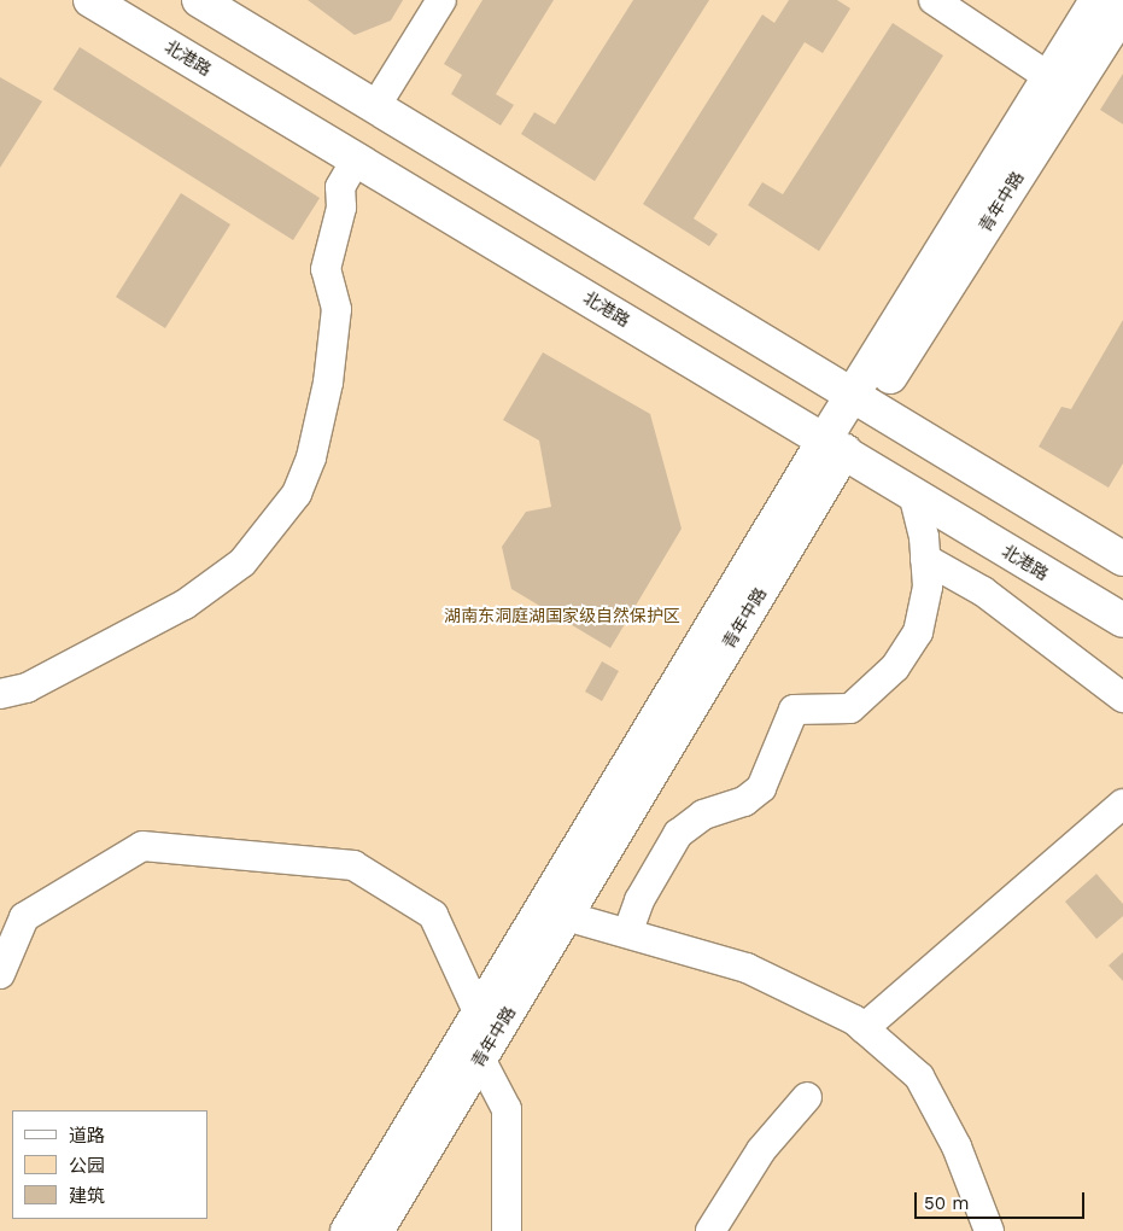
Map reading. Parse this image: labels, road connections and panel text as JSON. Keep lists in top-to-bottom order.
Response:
{
  "streets": {
    "main road": ["北港路", "青年中路"]
  },
  "crossings": [
    ["北港路", "青年中路"]
  ],
  "parks": ["湖南东洞庭湖国家级自然保护区"],
  "legend": ["道路", "公园", "建筑"],
  "scale_bar": "50 m"
}
